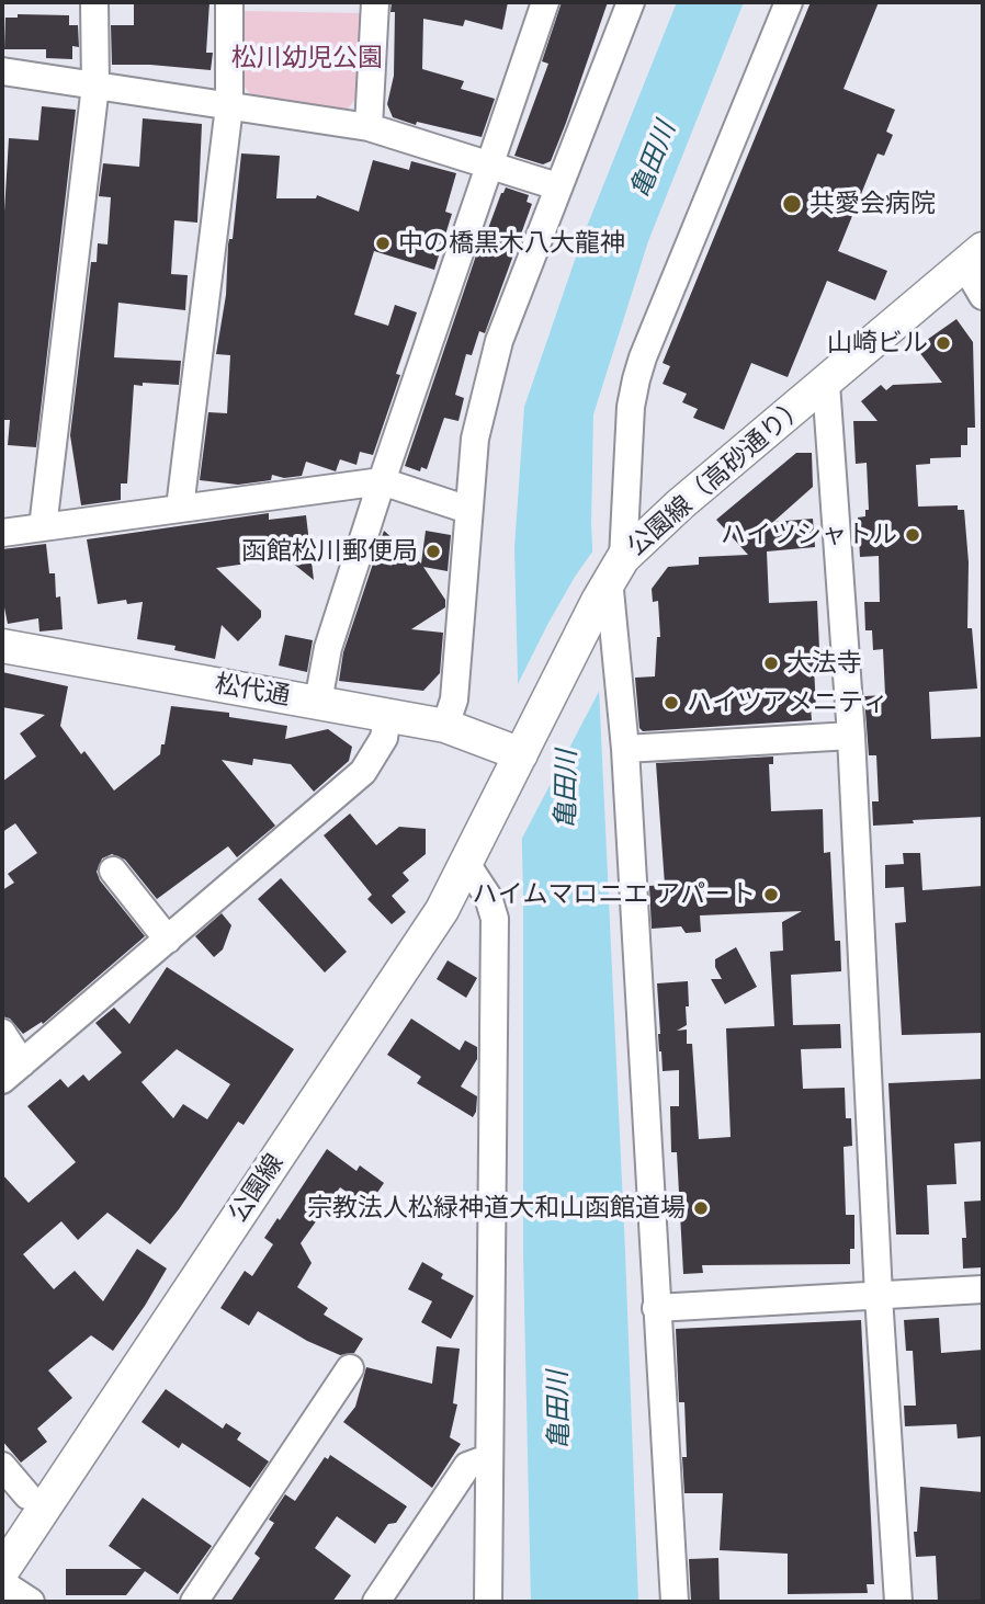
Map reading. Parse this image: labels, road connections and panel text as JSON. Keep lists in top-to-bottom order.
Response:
{
  "streets": {
    "street": ["公園線（高砂通り）", "松代通", "公園線"]
  },
  "crossings": [
    ["公園線（高砂通り）", "松代通"],
    ["公園線（高砂通り）", "公園線"]
  ],
  "water": ["亀田川"],
  "parks": ["松川幼児公園"],
  "places": [
    "共愛会病院",
    "中の橋黒木八大龍神",
    "山崎ビル",
    "ハイツシャトル",
    "函館松川郵便局",
    "大法寺",
    "ハイツアメニティ",
    "ハイムマロニエ アパート",
    "宗教法人松緑神道大和山函館道場"
  ]
}
